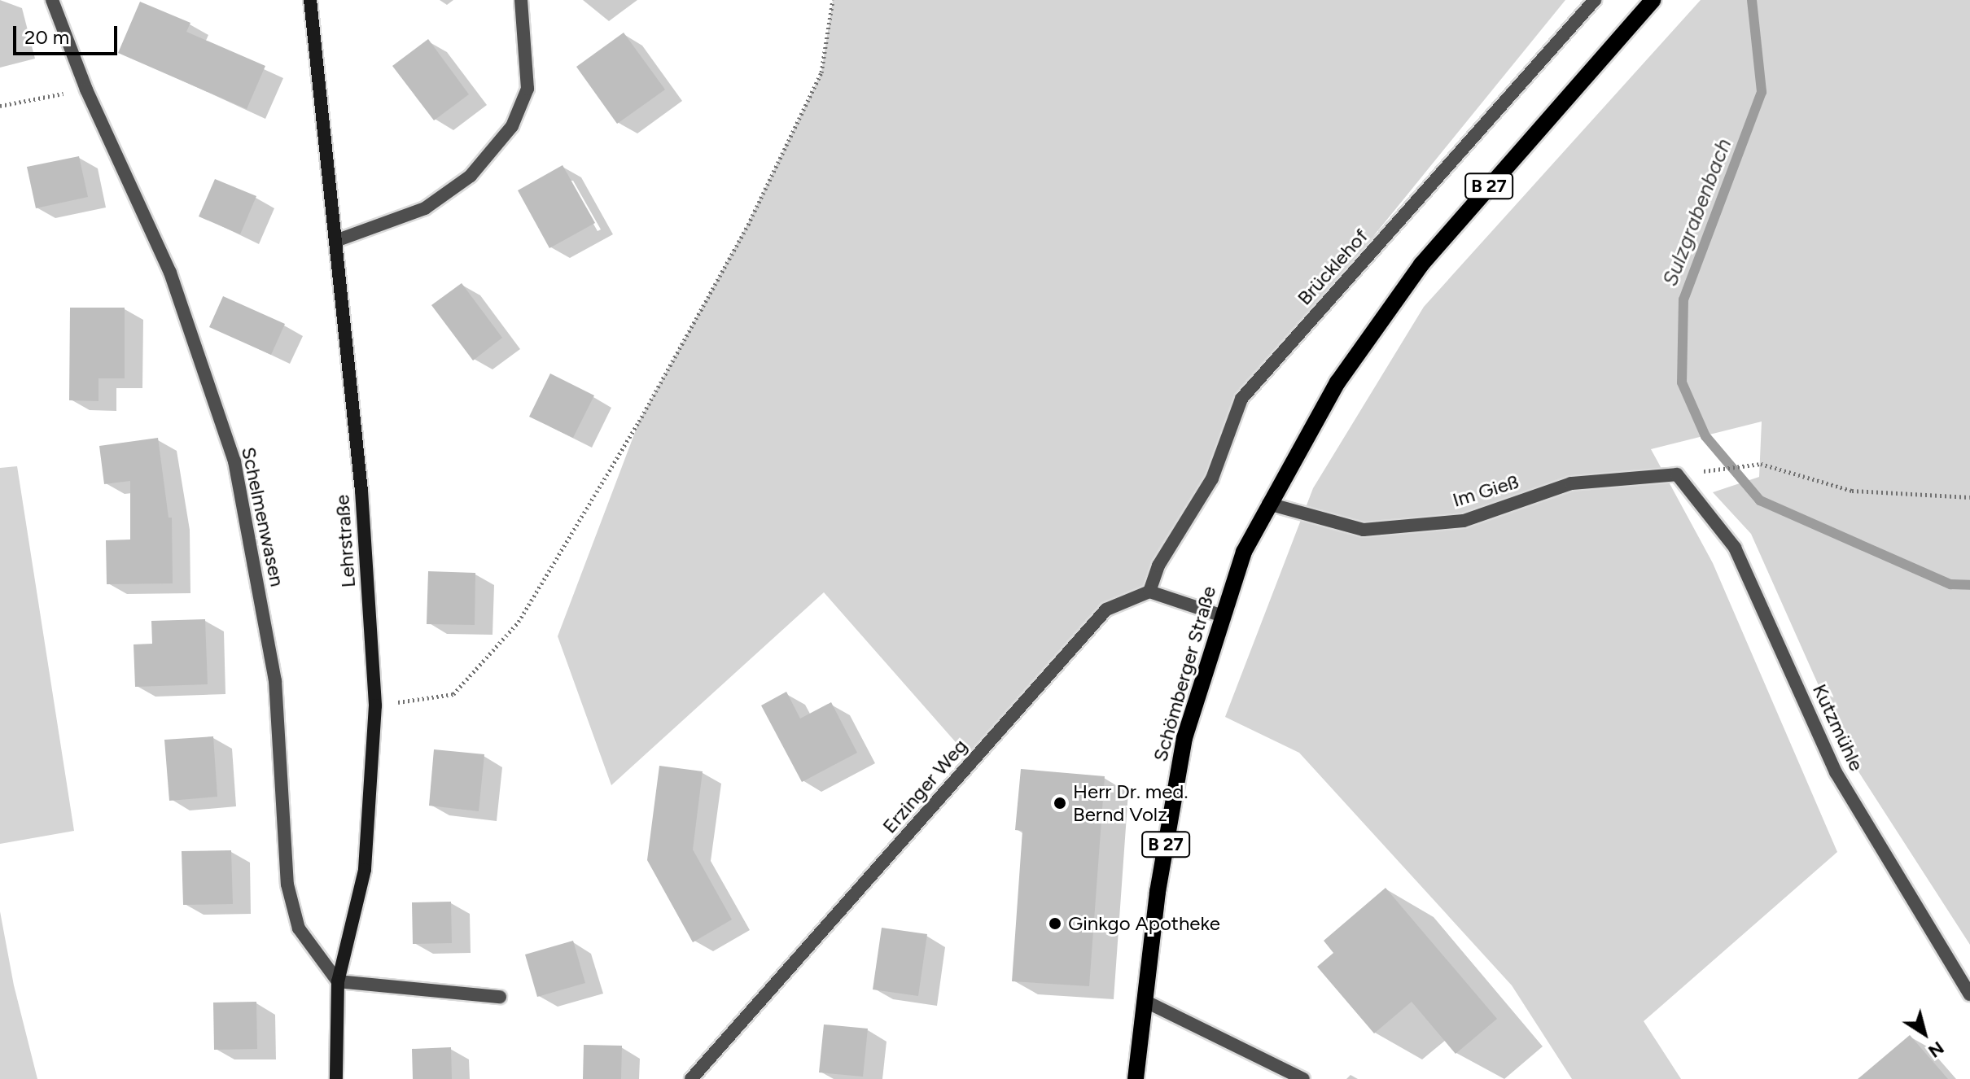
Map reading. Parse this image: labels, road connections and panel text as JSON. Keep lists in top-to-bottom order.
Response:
{
  "streets": {
    "main road": ["B 27", "Schömberger Straße"],
    "street": [
      "Brücklehof",
      "Im Gieß",
      "Schelmenwasen",
      "Lehrstraße",
      "Kutzmühle",
      "Erzinger Weg"
    ]
  },
  "crossings": [
    ["Brücklehof", "Erzinger Weg"],
    ["Im Gieß", "Schömberger Straße"],
    ["Im Gieß", "Kutzmühle"],
    ["Schelmenwasen", "Lehrstraße"]
  ],
  "water": ["Sulzgrabenbach"],
  "places": ["Herr Dr. med. Bernd Volz", "Ginkgo Apotheke"],
  "scale_bar": "20 m",
  "north": "bottom right"
}
